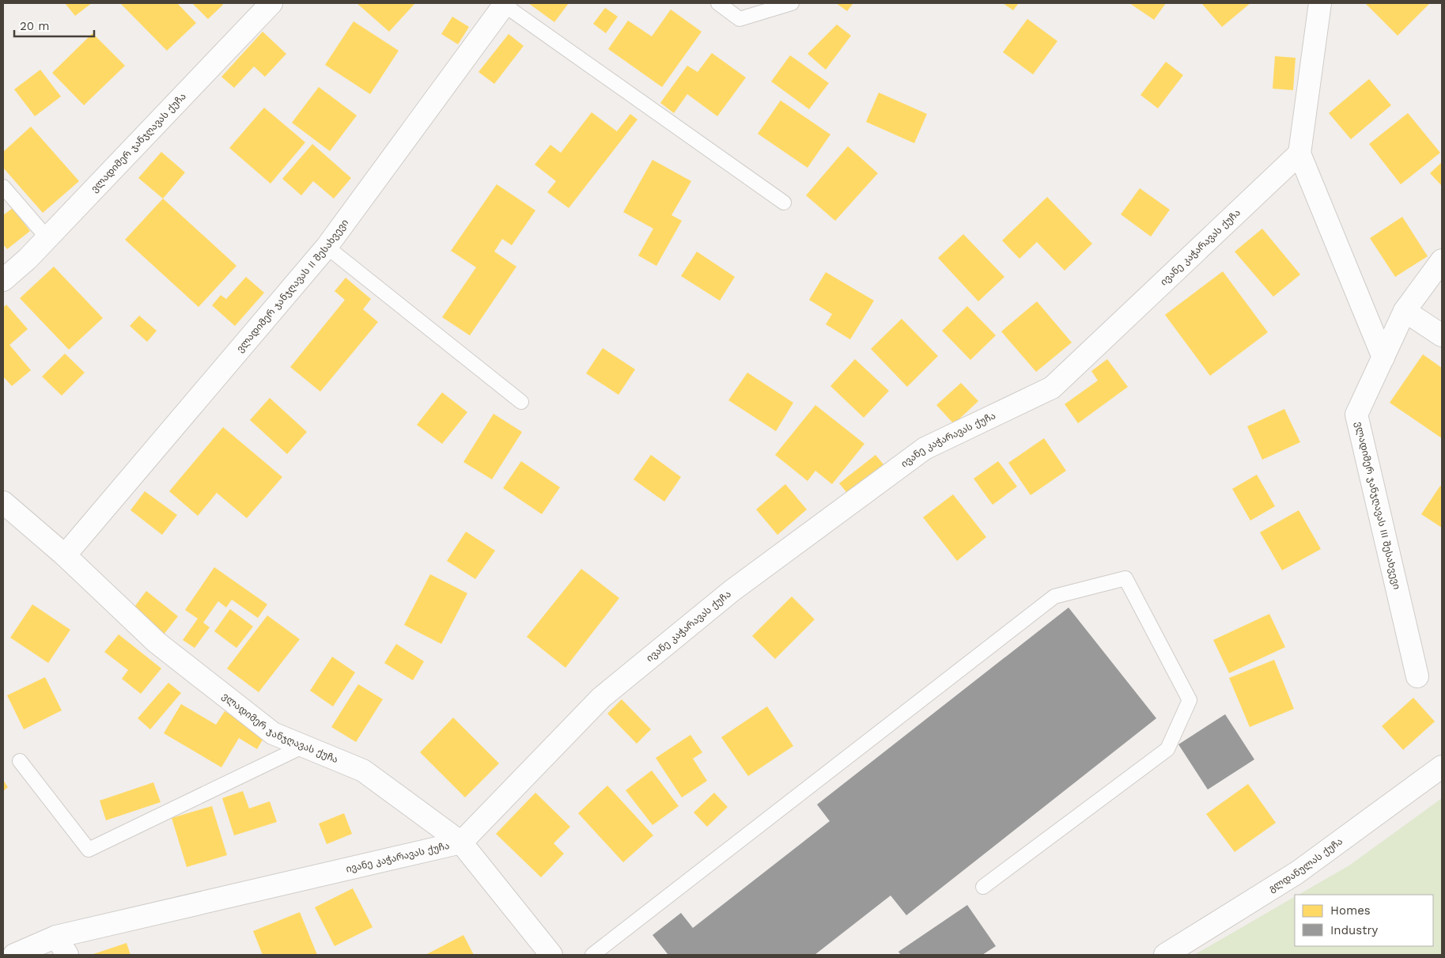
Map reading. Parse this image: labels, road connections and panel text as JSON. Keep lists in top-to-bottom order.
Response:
{
  "streets": {
    "street": [
      "ვლადიმერ ჯანჯღავას ქუჩა",
      "ივანე კაჭარავას ქუჩა",
      "ვლადიმერ ჯანჯღავას II შესახვევი",
      "ვლადიმერ ჯანჯღავას III შესახვევი",
      "გლდანულას ქუჩა"
    ]
  },
  "crossings": [
    ["ვლადიმერ ჯანჯღავას ქუჩა", "ივანე კაჭარავას ქუჩა"],
    ["ვლადიმერ ჯანჯღავას ქუჩა", "ვლადიმერ ჯანჯღავას II შესახვევი"]
  ],
  "legend": ["Homes", "Industry"],
  "scale_bar": "20 m"
}
